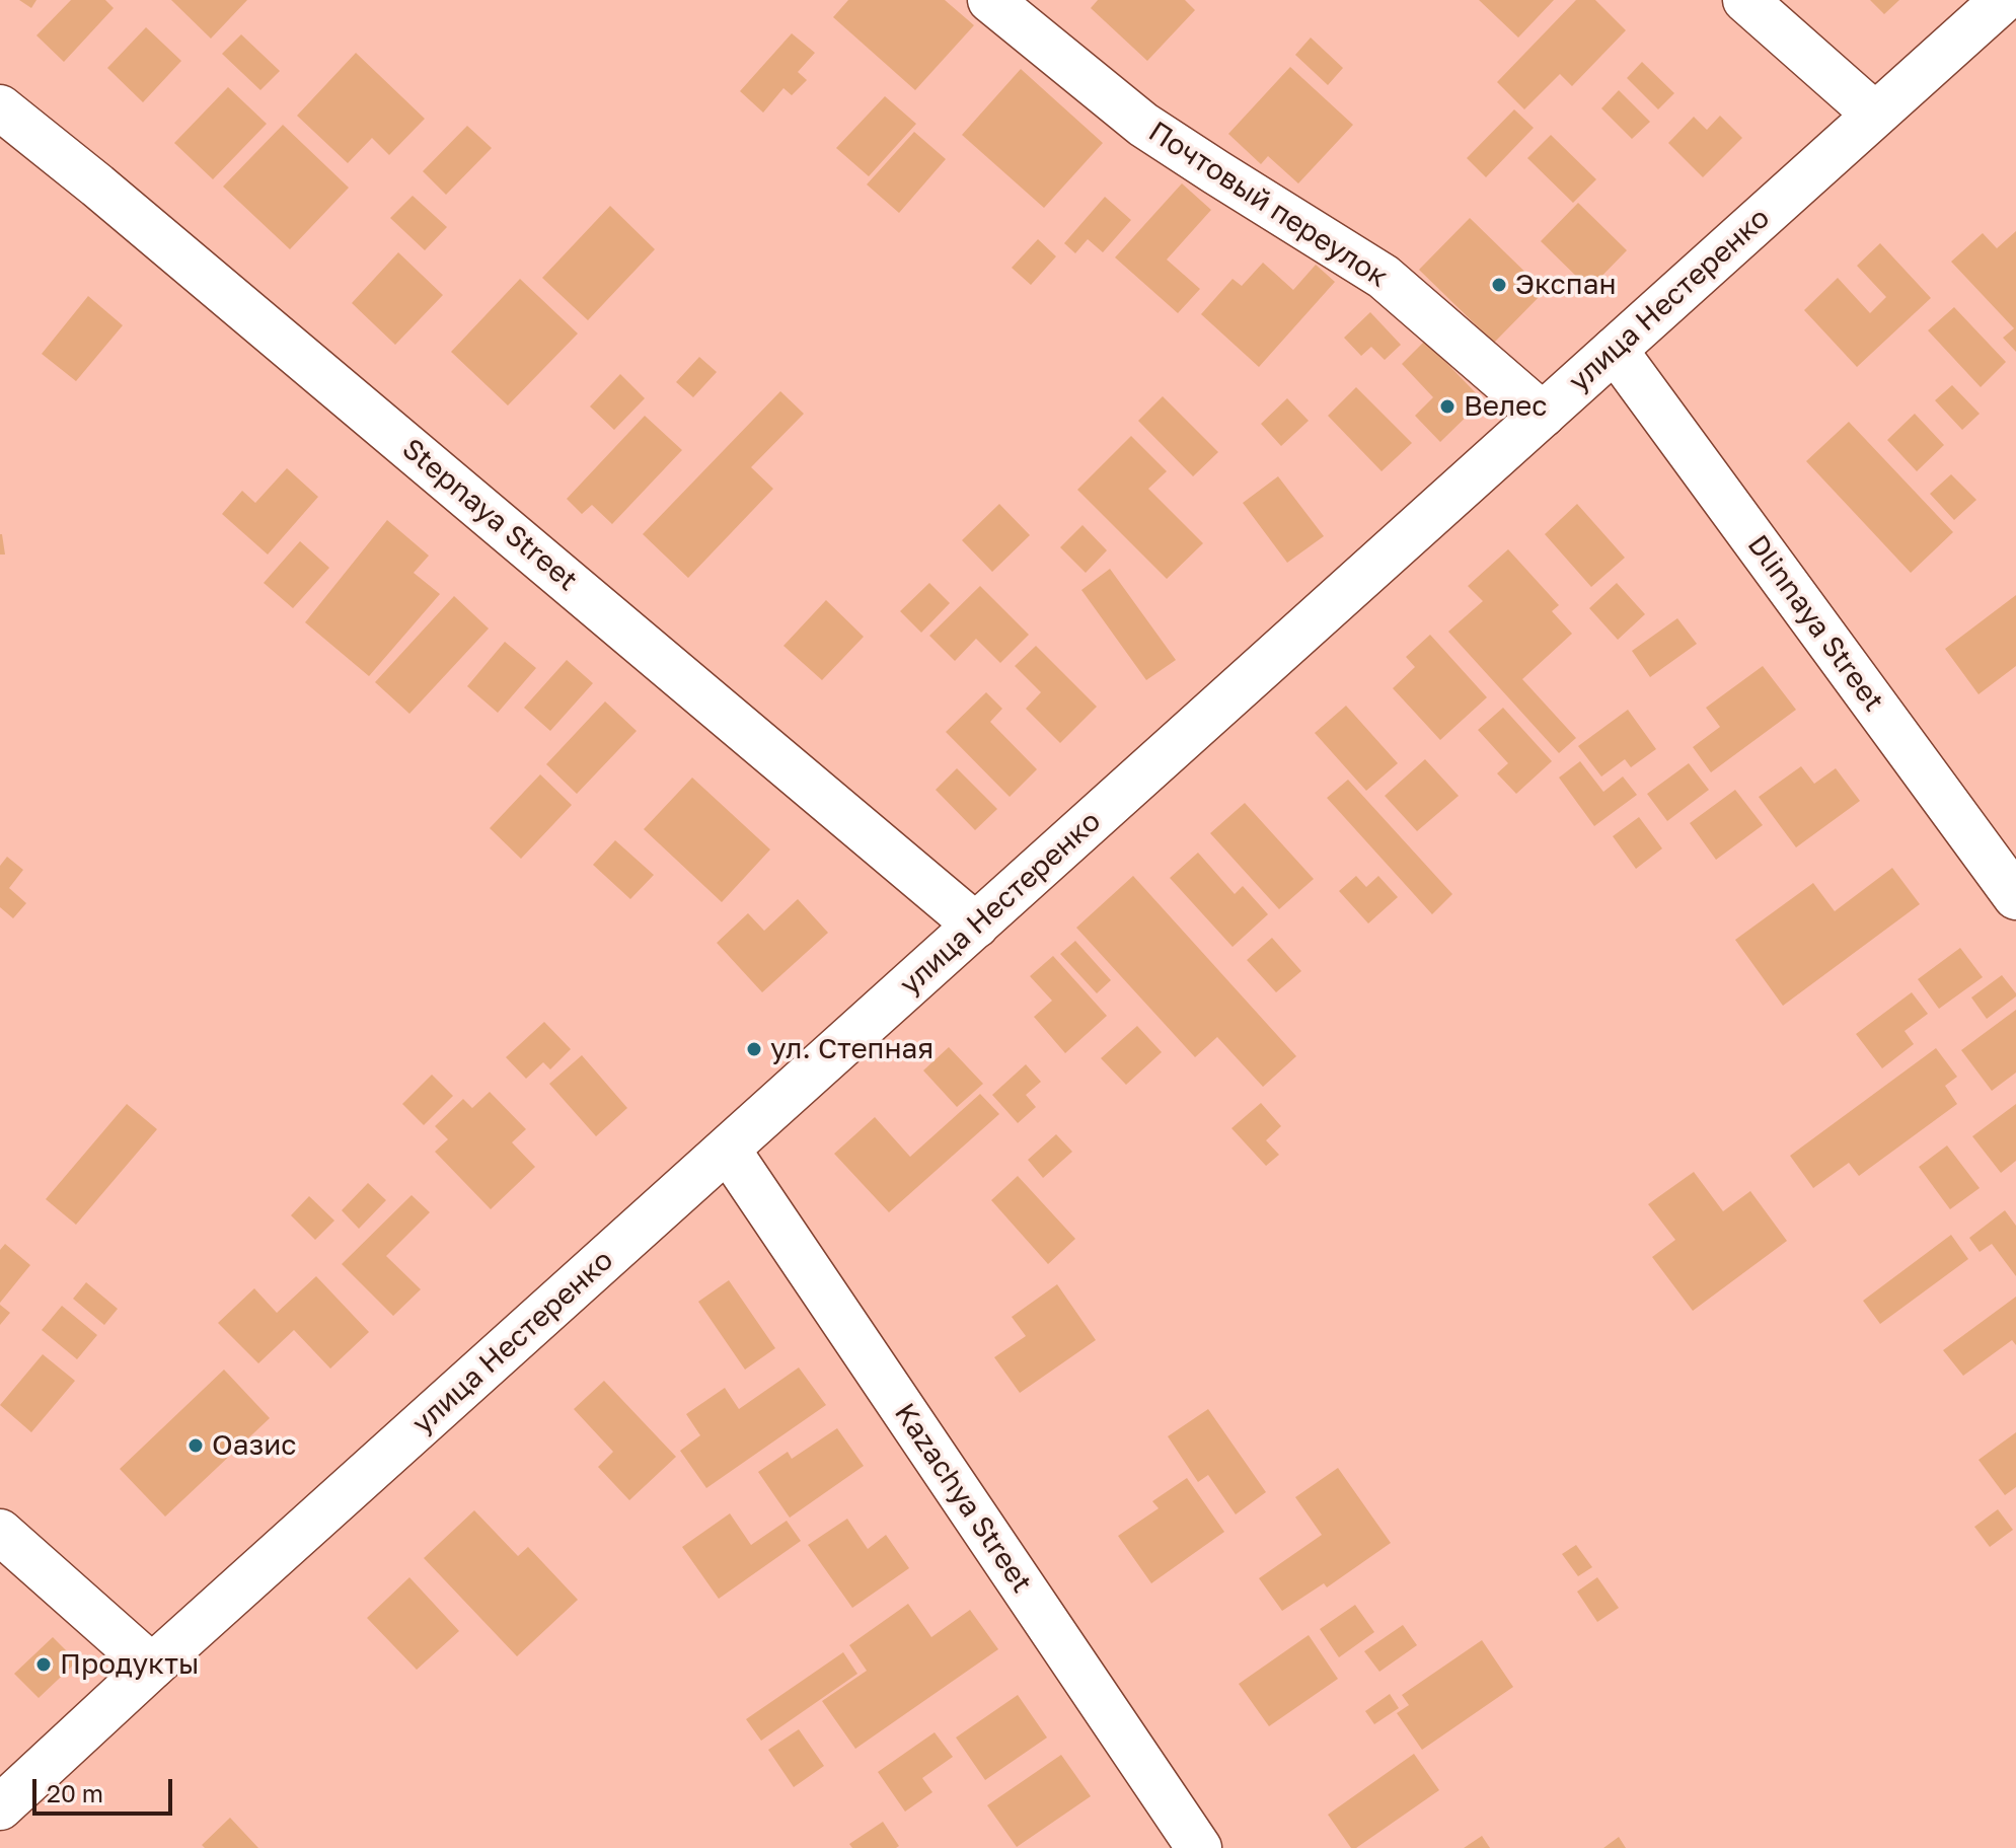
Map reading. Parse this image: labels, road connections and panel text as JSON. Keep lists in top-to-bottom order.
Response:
{
  "streets": {
    "street": [
      "Почтовый переулок",
      "улица Нестеренко",
      "Stepnaya Street",
      "Dlinnaya Street",
      "Kazachya Street"
    ]
  },
  "crossings": [
    ["Почтовый переулок", "улица Нестеренко"],
    ["улица Нестеренко", "Stepnaya Street"],
    ["улица Нестеренко", "Dlinnaya Street"],
    ["улица Нестеренко", "Kazachya Street"]
  ],
  "places": [
    "Экспан",
    "Велес",
    "ул. Степная",
    "Оазис",
    "Продукты"
  ],
  "scale_bar": "20 m"
}
